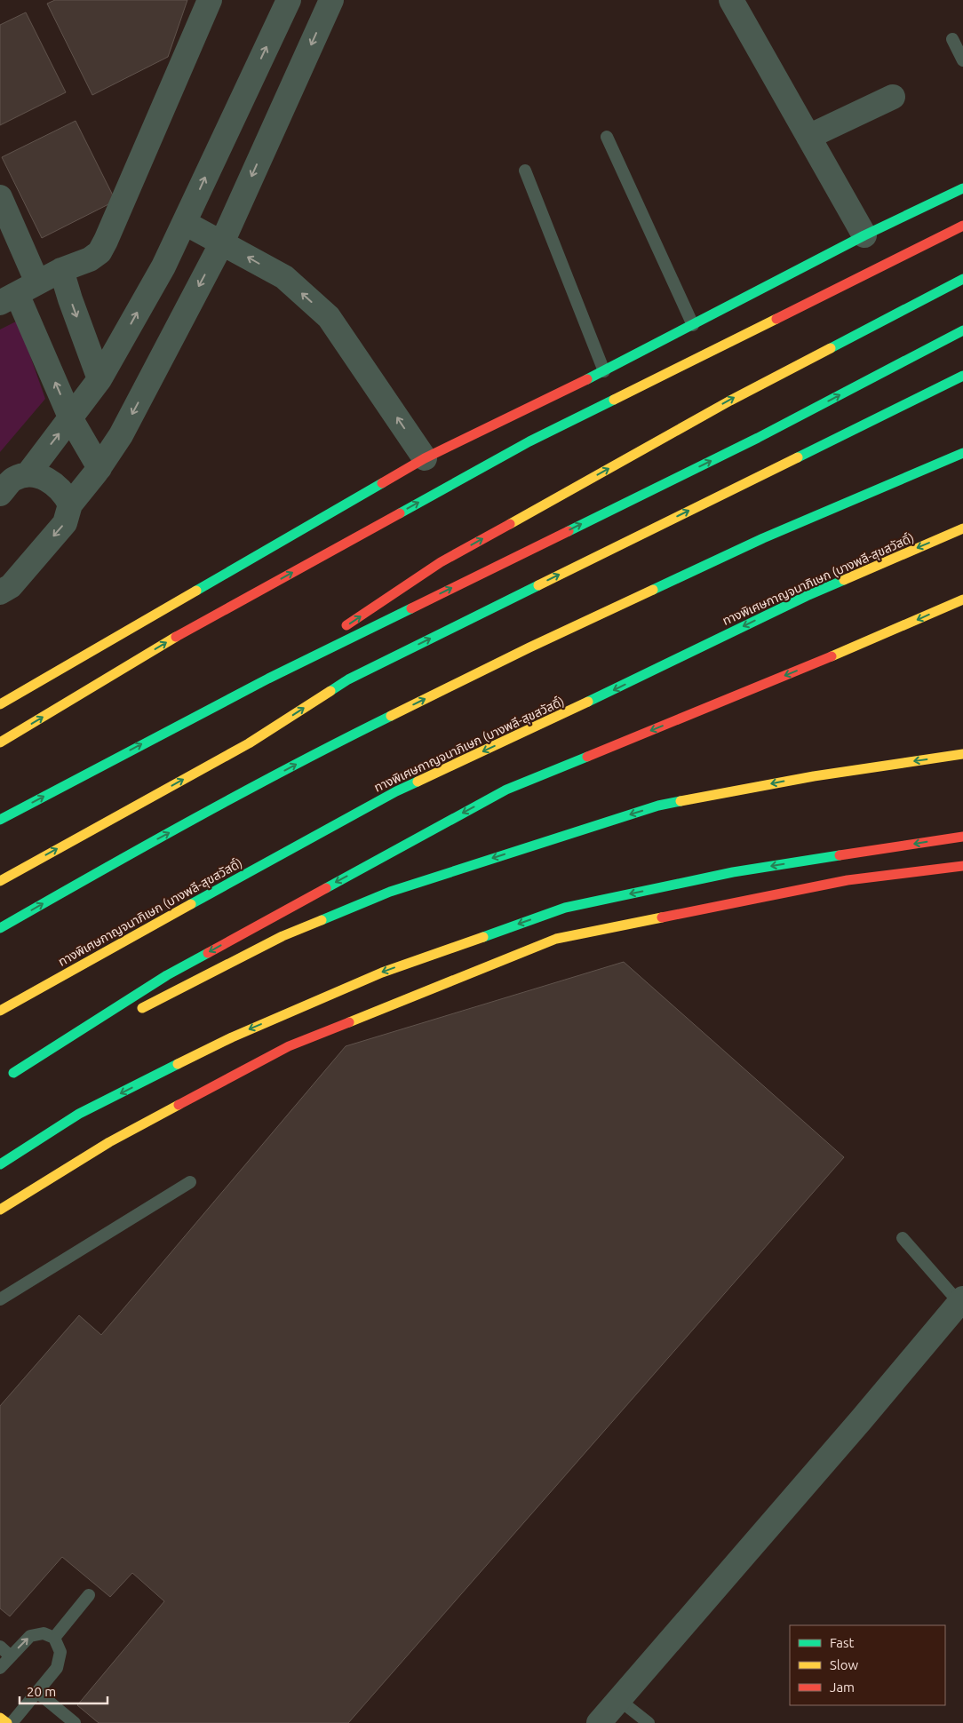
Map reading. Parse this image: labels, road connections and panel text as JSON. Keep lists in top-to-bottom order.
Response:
{
  "streets": {
    "main road": ["ทางพิเศษกาญจนาภิเษก (บางพลี-สุขสวัสดิ์)"]
  },
  "legend": ["Fast", "Slow", "Jam"],
  "scale_bar": "20 m"
}
